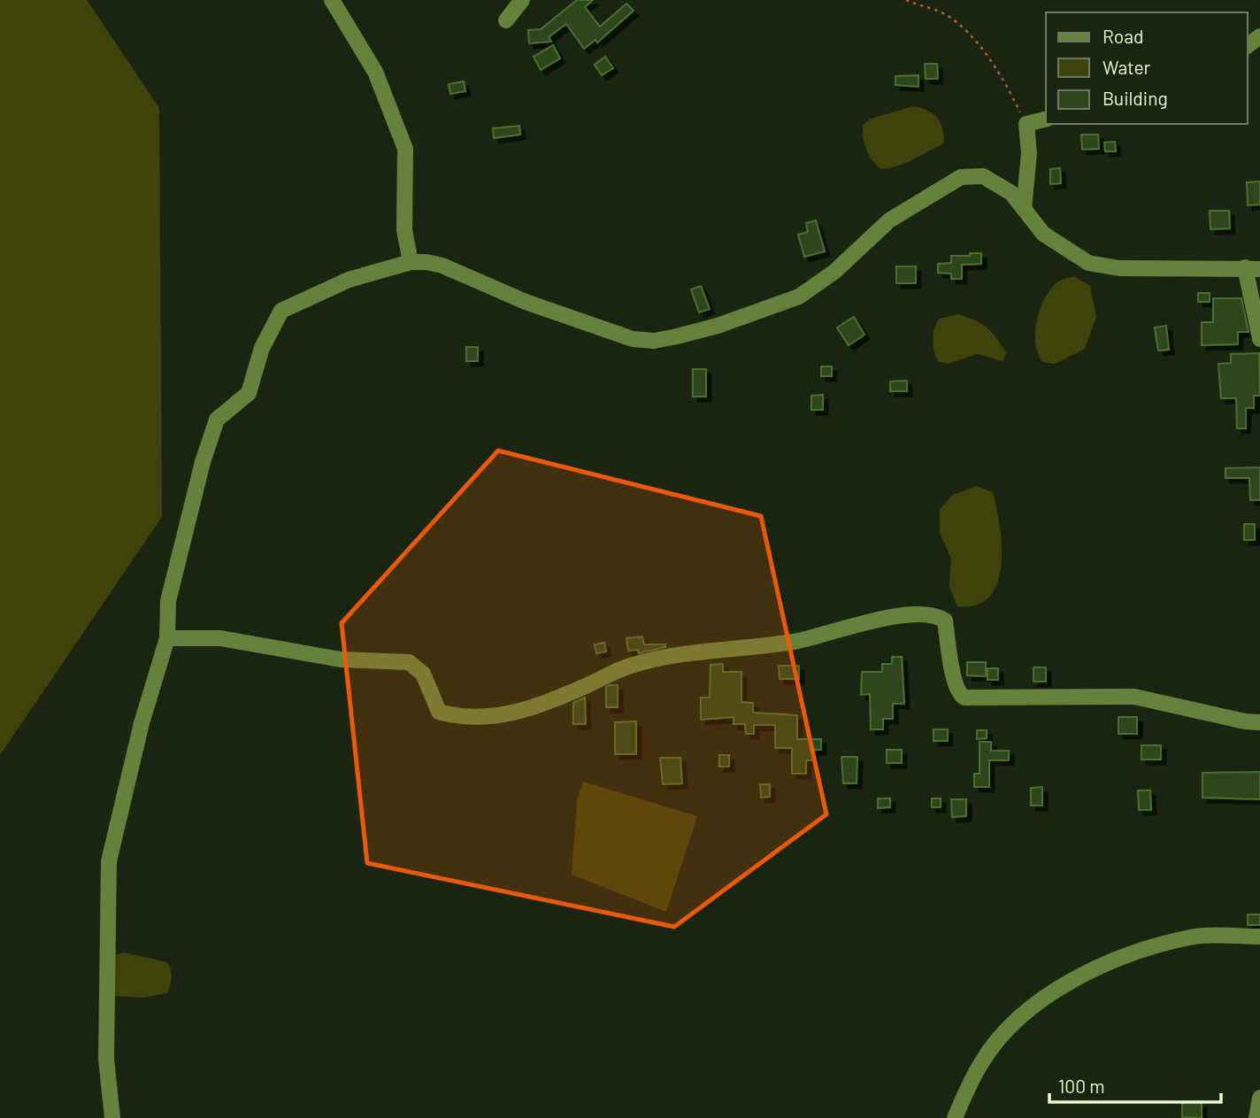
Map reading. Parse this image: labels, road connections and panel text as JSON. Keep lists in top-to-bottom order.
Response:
{
  "legend": ["Road", "Water", "Building"],
  "scale_bar": "100 m"
}
